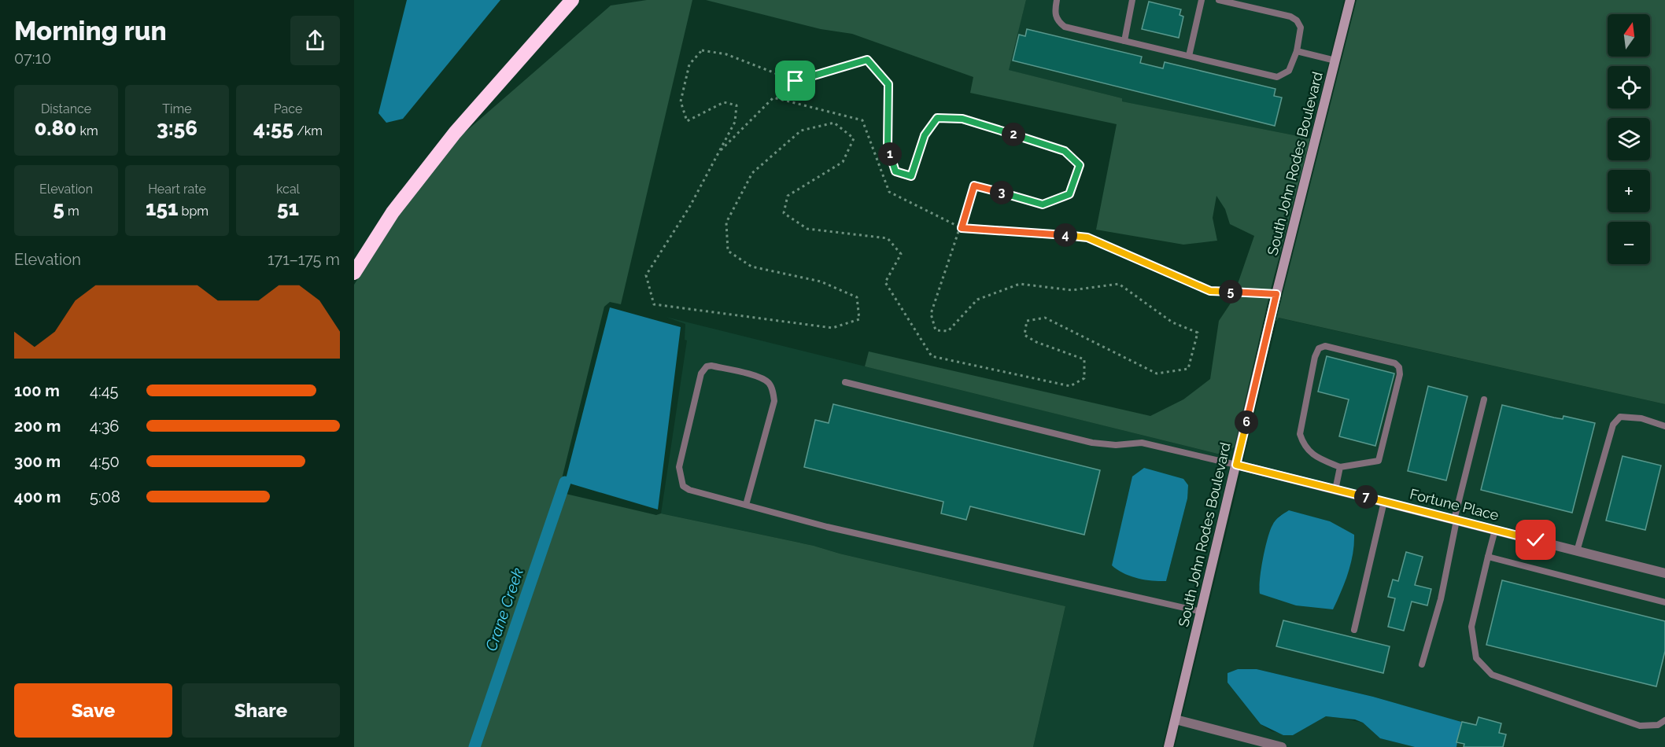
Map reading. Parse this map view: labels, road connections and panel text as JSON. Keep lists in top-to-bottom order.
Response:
{
  "streets": {
    "main road": ["South John Rodes Boulevard"],
    "street": ["Fortune Place"]
  },
  "crossings": [
    ["South John Rodes Boulevard", "Fortune Place"]
  ],
  "water": ["Crane Creek"],
  "north": "top",
  "page": {
    "heading": ["Morning run", "07:10"],
    "map_buttons": ["+", "−"],
    "stats": [
      ["Distance", "0.80 km"],
      ["Time", "3:56"],
      ["Pace", "4:55 /km"],
      ["Elevation", "5 m"],
      ["Heart rate", "151 bpm"],
      ["kcal", "51"]
    ],
    "pins": [
      "2",
      "1",
      "3",
      "4",
      "5",
      "6",
      "7"
    ],
    "chart": ["Elevation", "171–175 m"],
    "list": [
      {
        "name": "100 m",
        "note": "4:45"
      },
      {
        "name": "200 m",
        "note": "4:36"
      },
      {
        "name": "300 m",
        "note": "4:50"
      },
      {
        "name": "400 m",
        "note": "5:08"
      }
    ],
    "buttons": ["Save", "Share"]
  }
}
